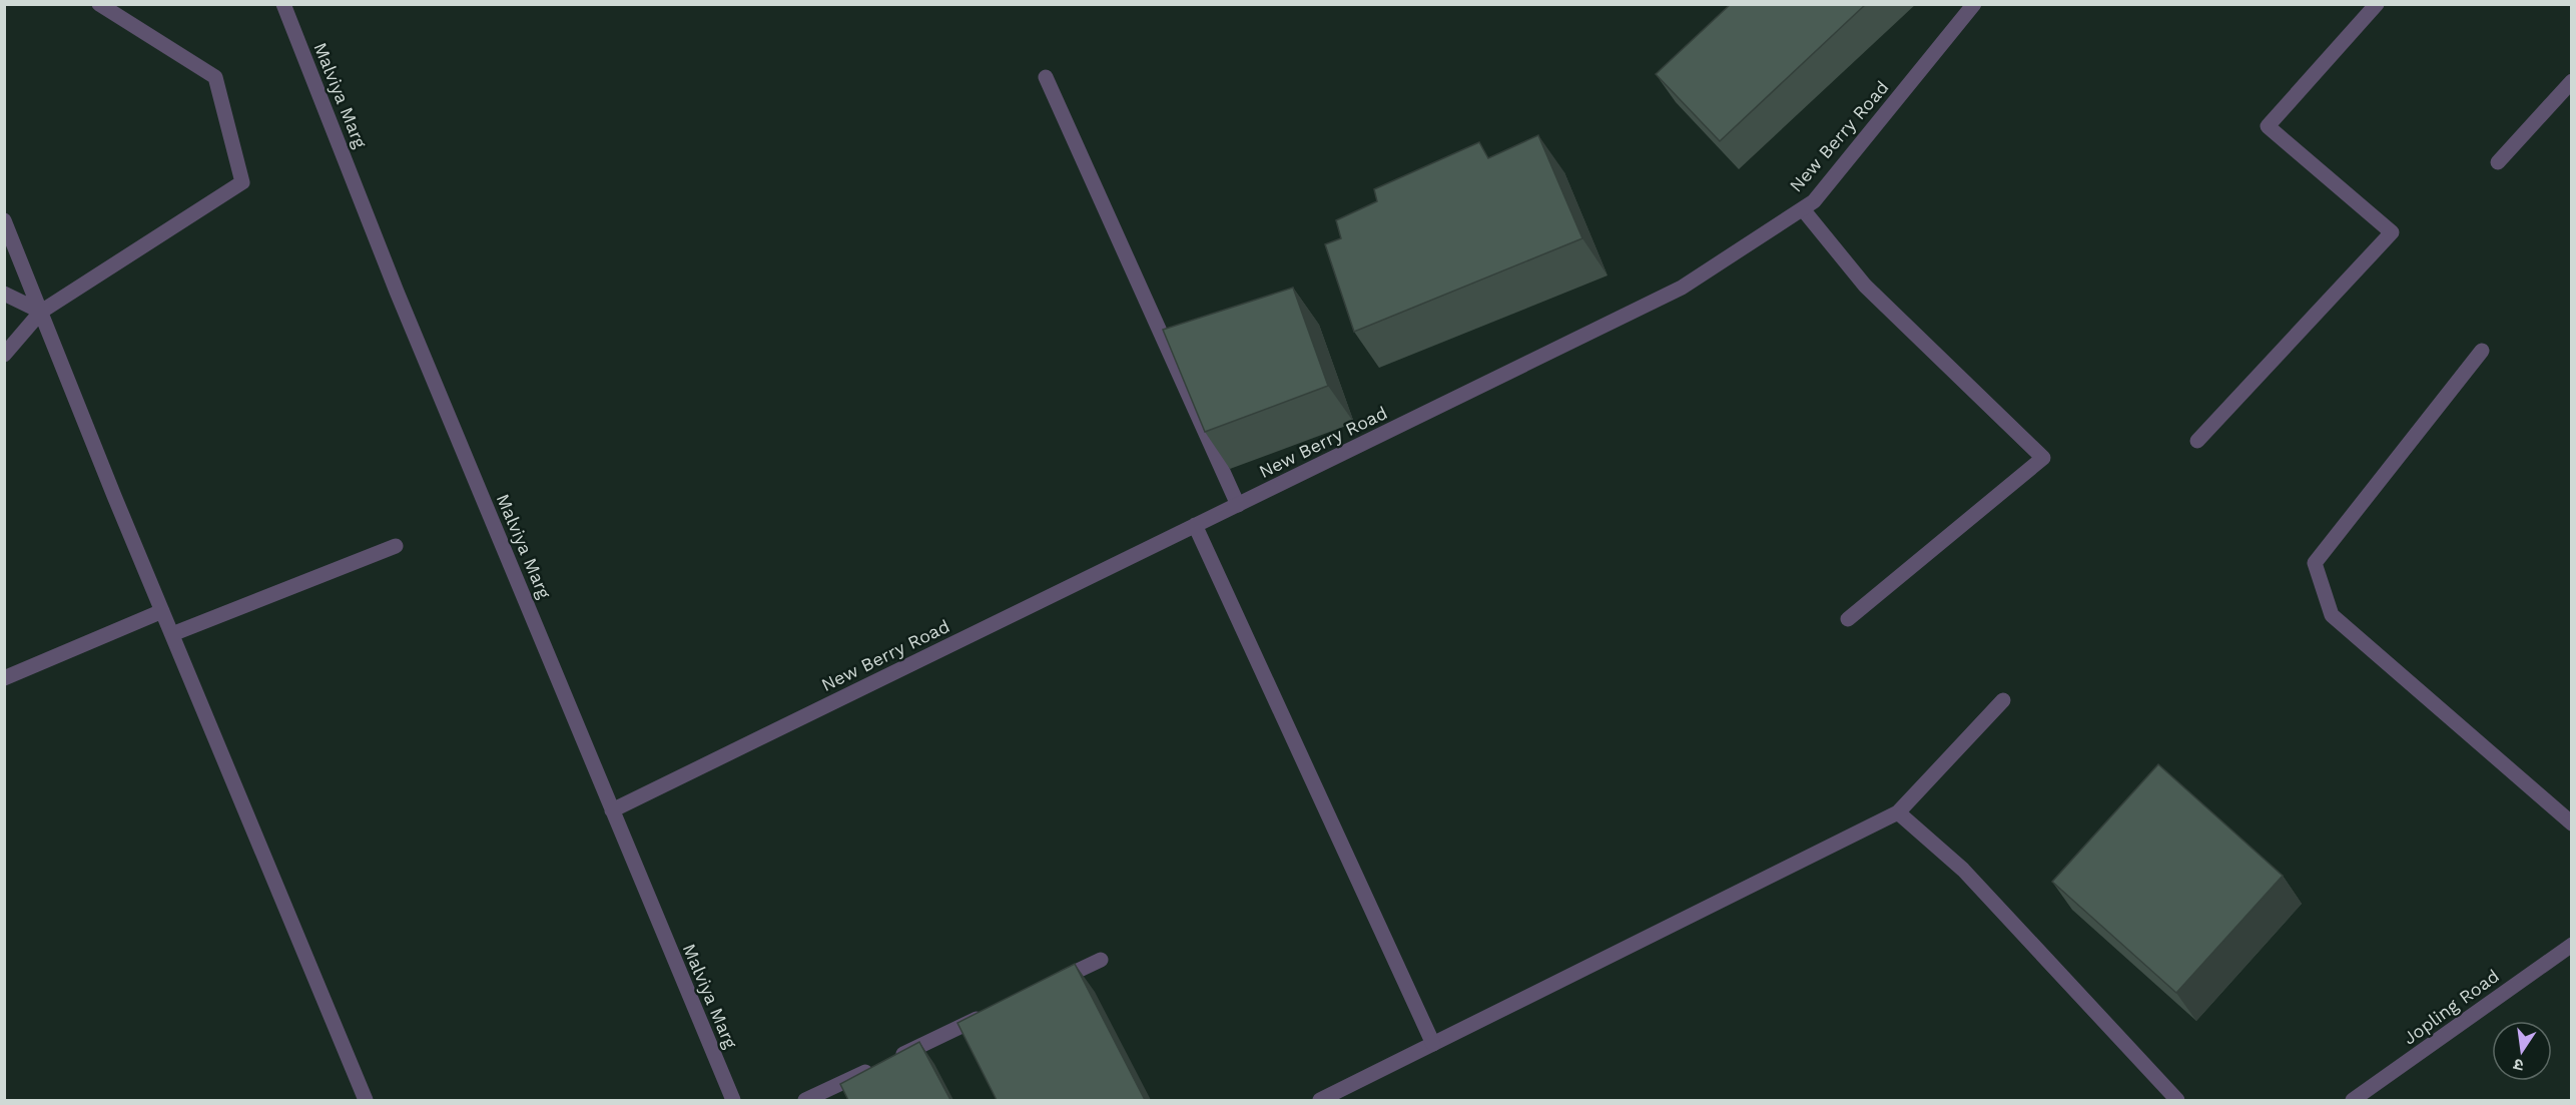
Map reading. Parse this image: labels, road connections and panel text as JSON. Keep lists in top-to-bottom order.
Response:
{
  "streets": {
    "street": ["Malviya Marg", "New Berry Road", "Jopling Road"]
  },
  "crossings": [
    ["Malviya Marg", "New Berry Road"]
  ],
  "north": "bottom"
}
